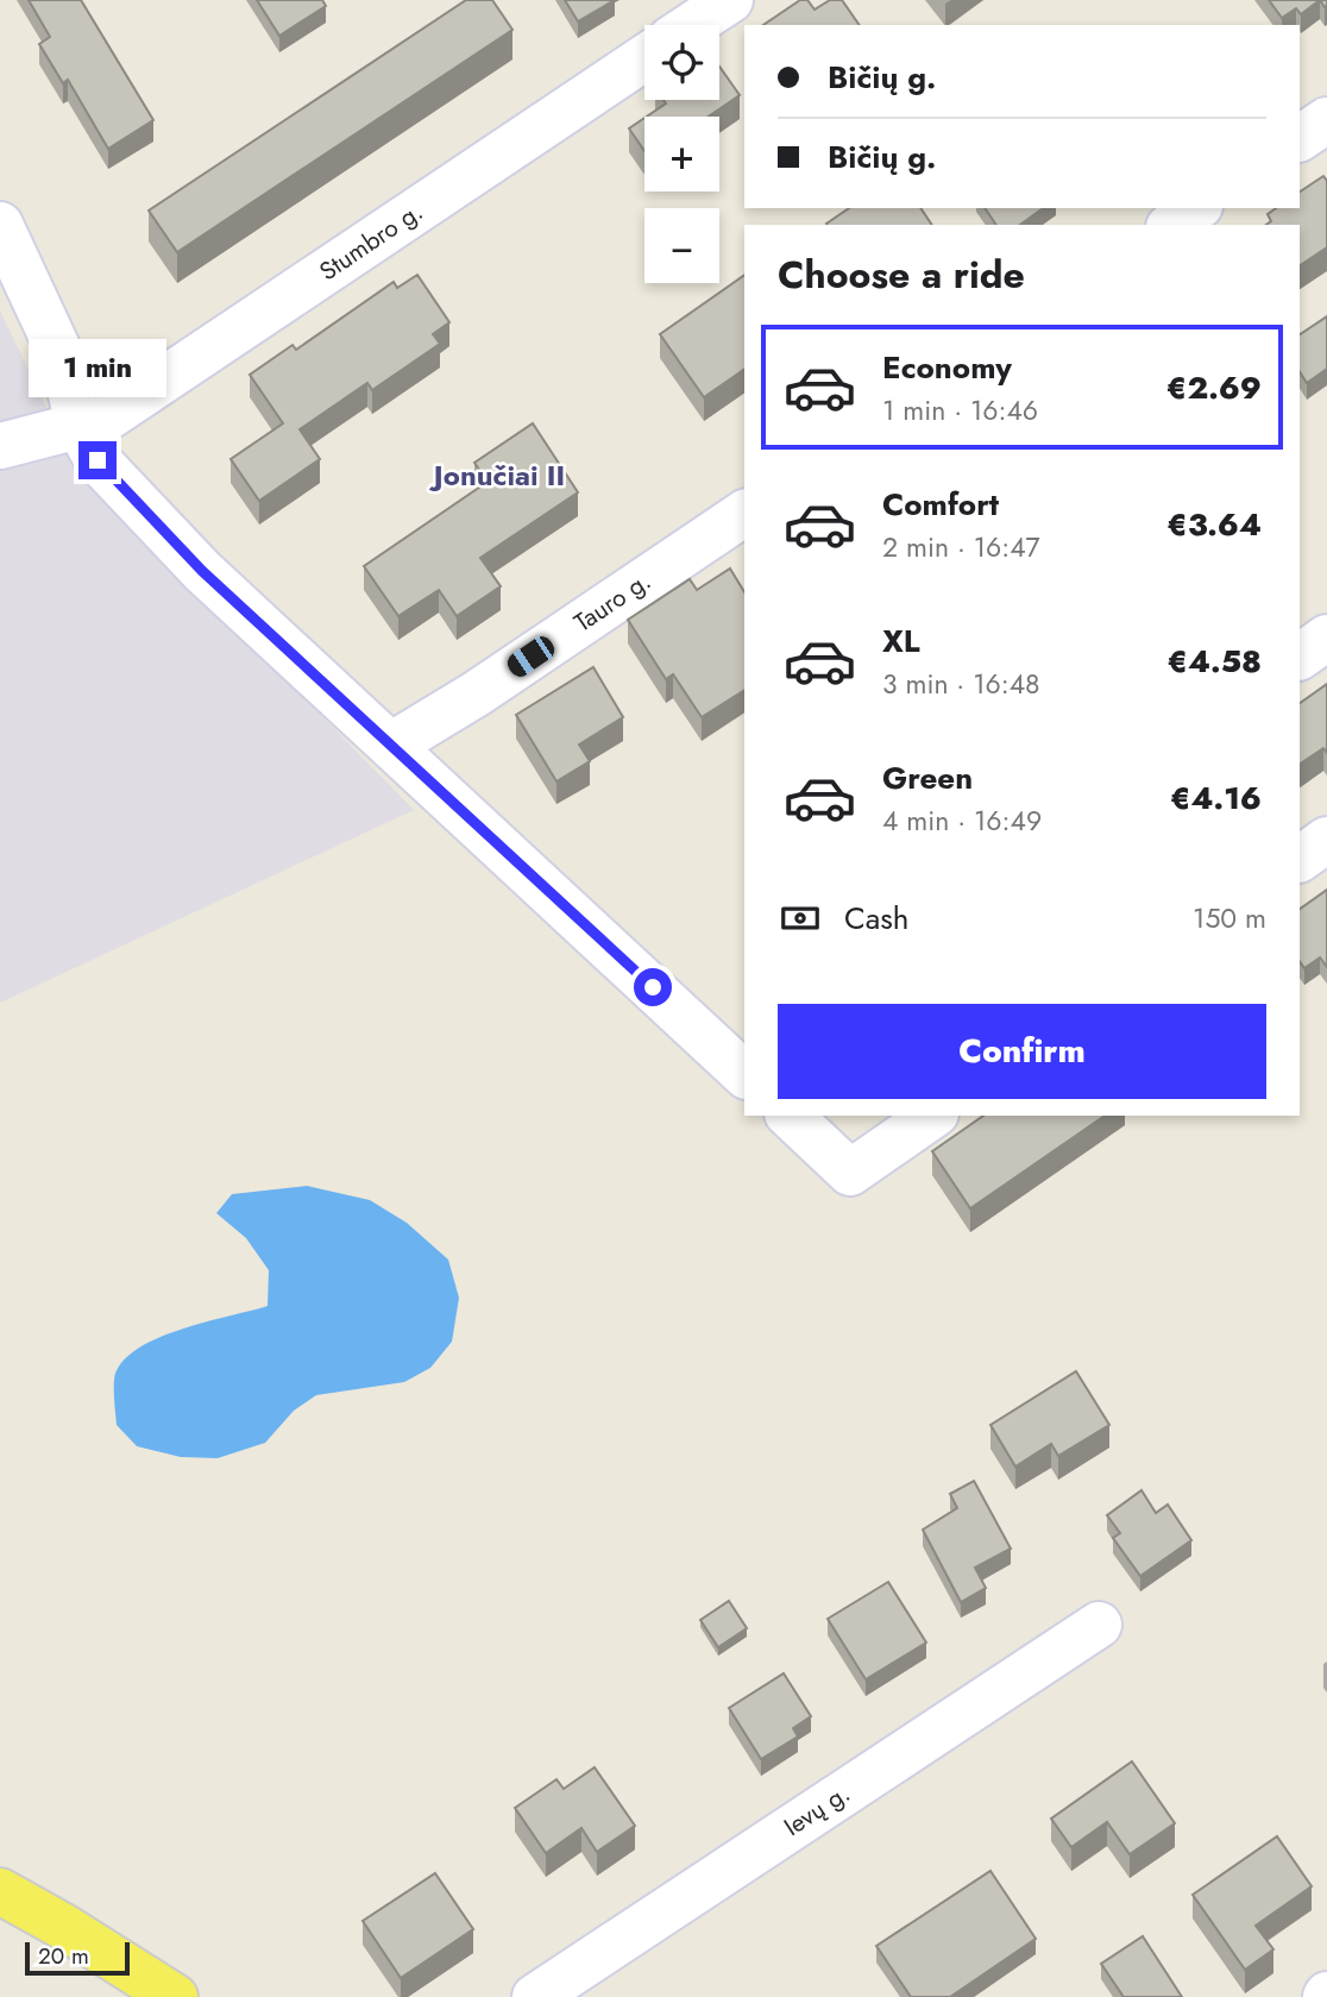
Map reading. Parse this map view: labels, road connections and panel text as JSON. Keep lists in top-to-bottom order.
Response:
{
  "streets": {
    "street": ["Stumbro g.", "Tauro g.", "Ievų g."]
  },
  "districts": ["Jonučiai II"],
  "scale_bar": "20 m",
  "page": {
    "map_buttons": ["+", "−"],
    "banner": ["Bičių g.", "Bičių g."],
    "heading": "Choose a ride",
    "list": [
      {
        "name": "Economy",
        "note": "1 min · 16:46",
        "value": "€2.69"
      },
      {
        "name": "Comfort",
        "note": "2 min · 16:47",
        "value": "€3.64"
      },
      {
        "name": "XL",
        "note": "3 min · 16:48",
        "value": "€4.58"
      },
      {
        "name": "Green",
        "note": "4 min · 16:49",
        "value": "€4.16"
      }
    ],
    "bubble": "1 min",
    "pay": ["Cash", "150 m"],
    "buttons": "Confirm",
    "scale": "20 m"
  }
}
